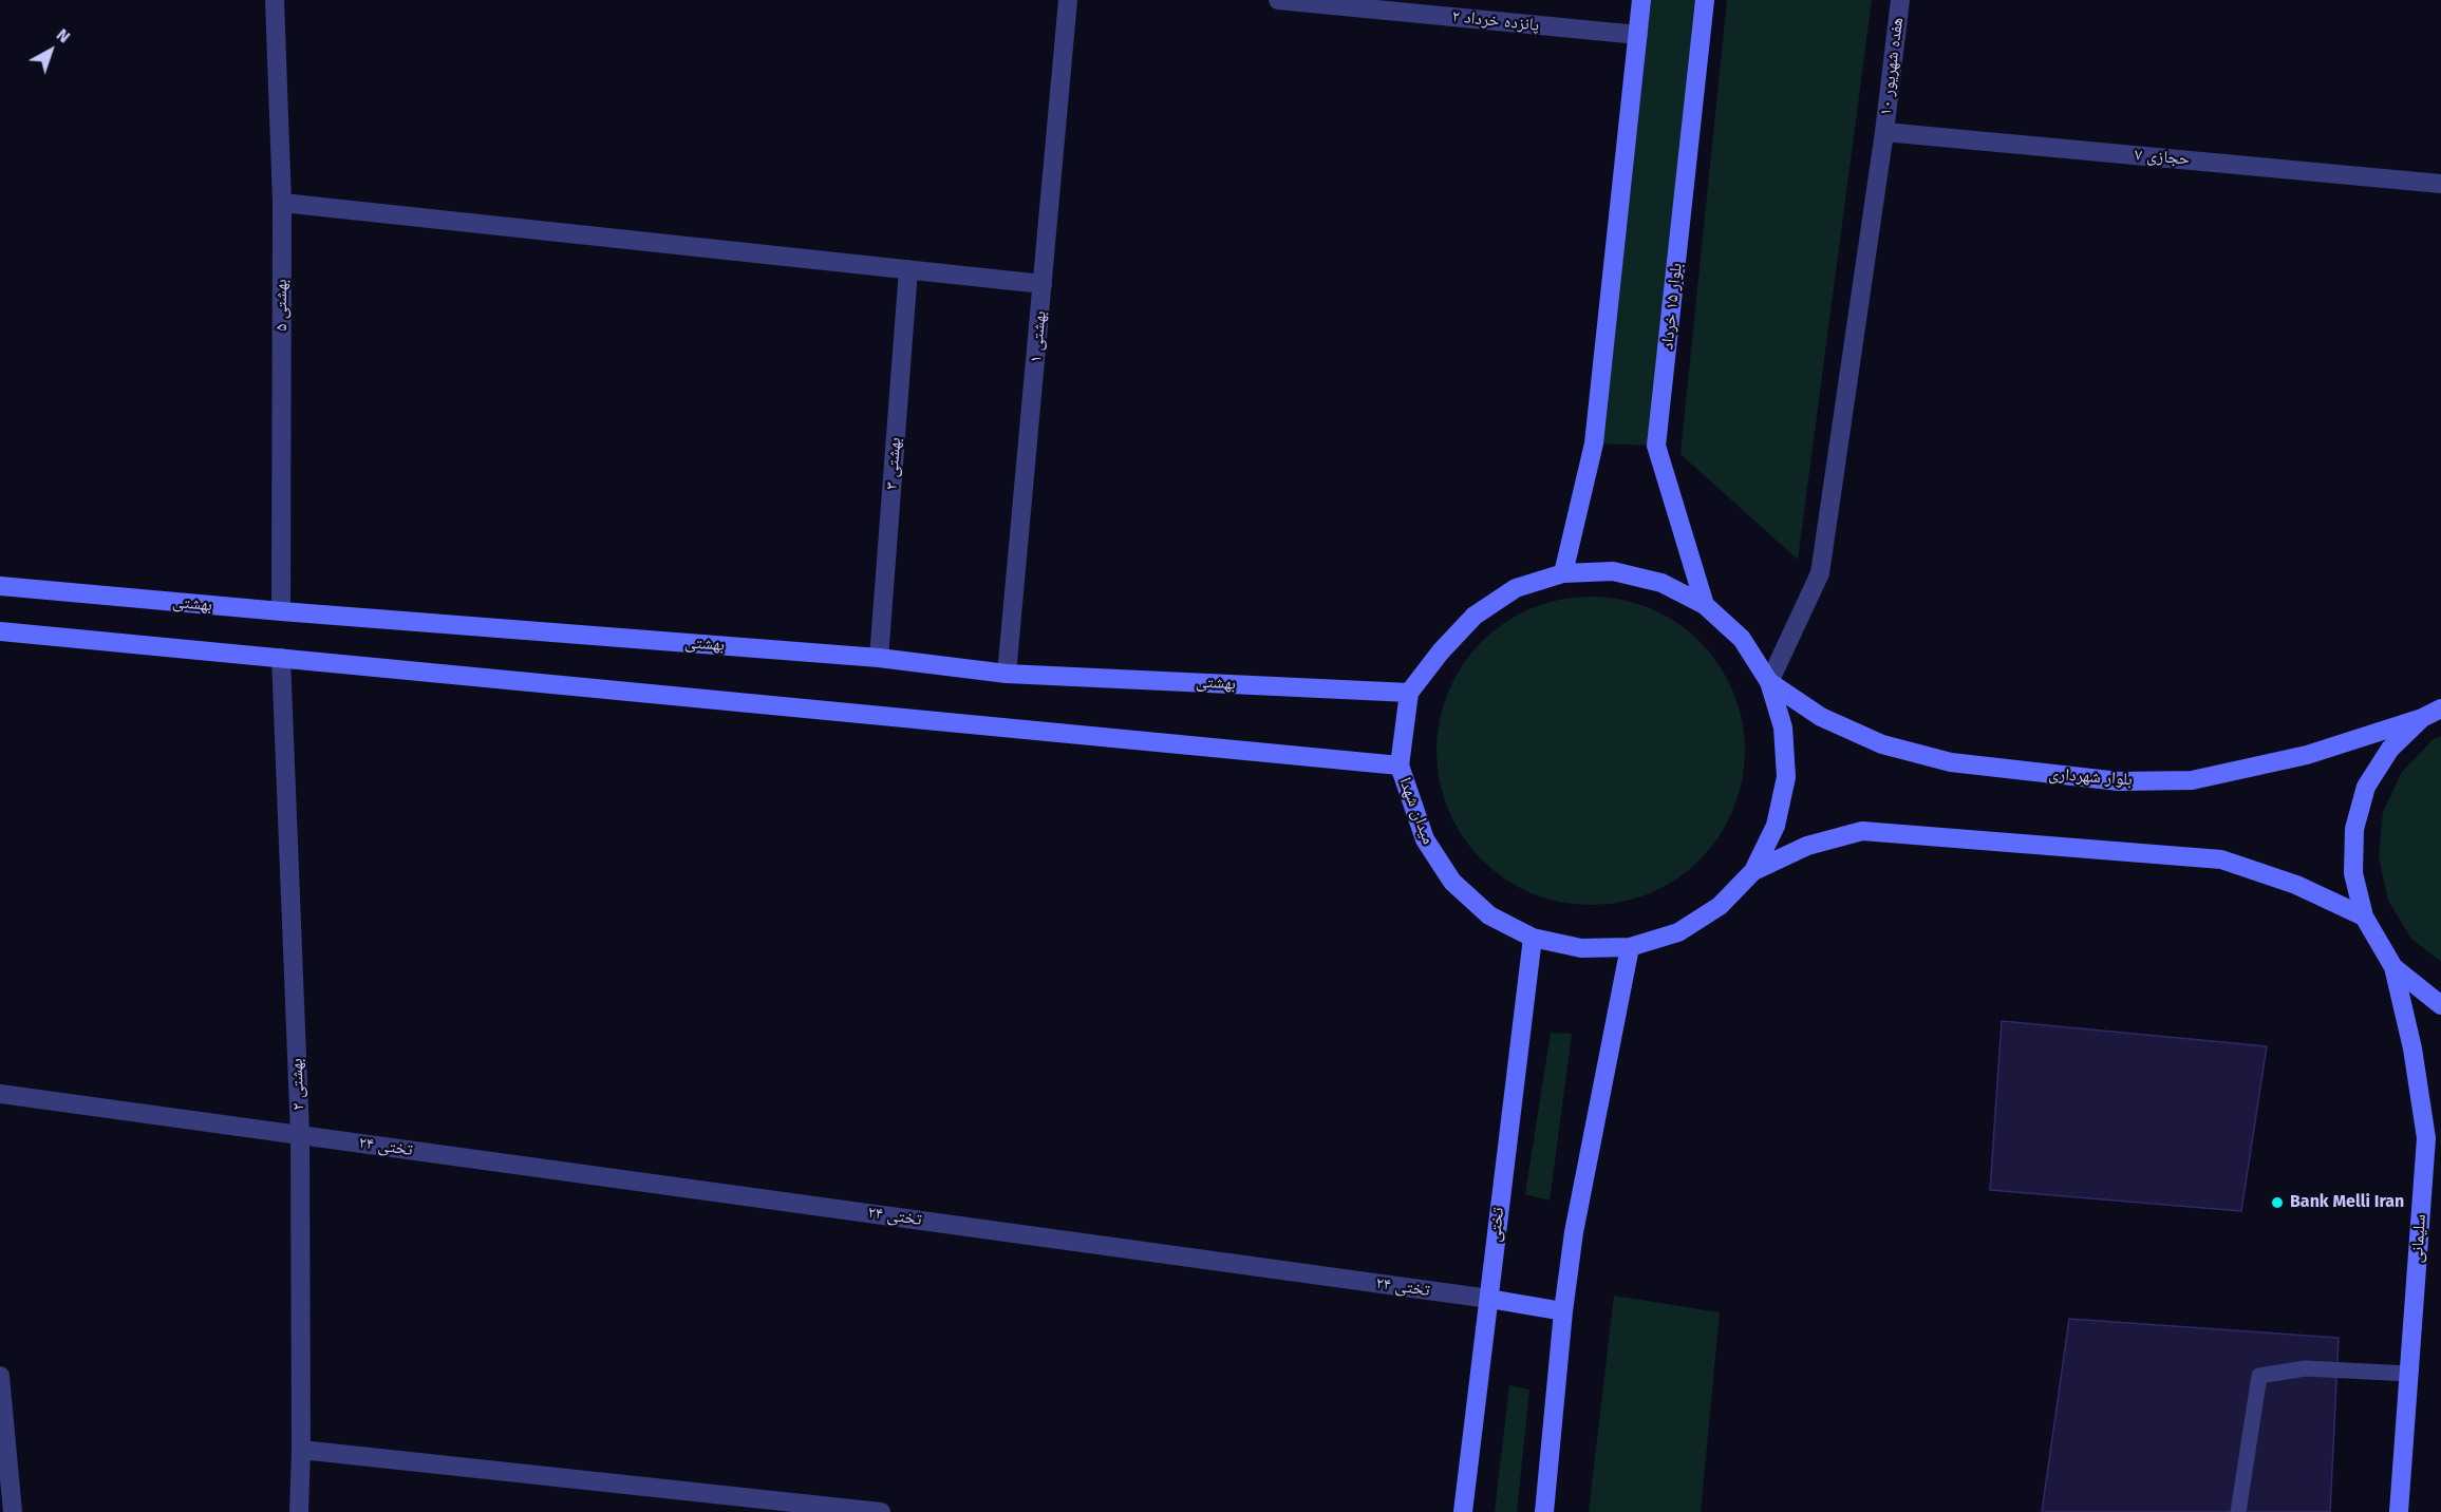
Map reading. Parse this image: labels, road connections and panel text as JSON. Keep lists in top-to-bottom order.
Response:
{
  "streets": {
    "main road": [
      "بلوار ۱۵ خرداد",
      "بهشتی",
      "بلوار شهرداری",
      "میدان شهدا",
      "تختی",
      "سلیمانی"
    ],
    "street": [
      "پانزده خرداد ۲",
      "هفده شهریور ۱۰",
      "حجازی ۷",
      "بهشتی ۵",
      "بهشتی ۱",
      "بهشتی ۳",
      "بهشتی ۲",
      "تختی ۲۴"
    ]
  },
  "crossings": [
    ["هفده شهریور ۱۰", "حجازی ۷"],
    ["هفده شهریور ۱۰", "بلوار شهرداری"],
    ["هفده شهریور ۱۰", "میدان شهدا"],
    ["بهشتی ۵", "بهشتی"],
    ["بلوار ۱۵ خرداد", "میدان شهدا"],
    ["بهشتی ۱", "بهشتی"],
    ["بهشتی ۳", "بهشتی"],
    ["بهشتی", "میدان شهدا"],
    ["بلوار شهرداری", "میدان شهدا"],
    ["میدان شهدا", "تختی"],
    ["بهشتی ۲", "تختی ۲۴"],
    ["تختی ۲۴", "تختی"]
  ],
  "places": ["Bank Melli Iran"],
  "north": "top right"
}
